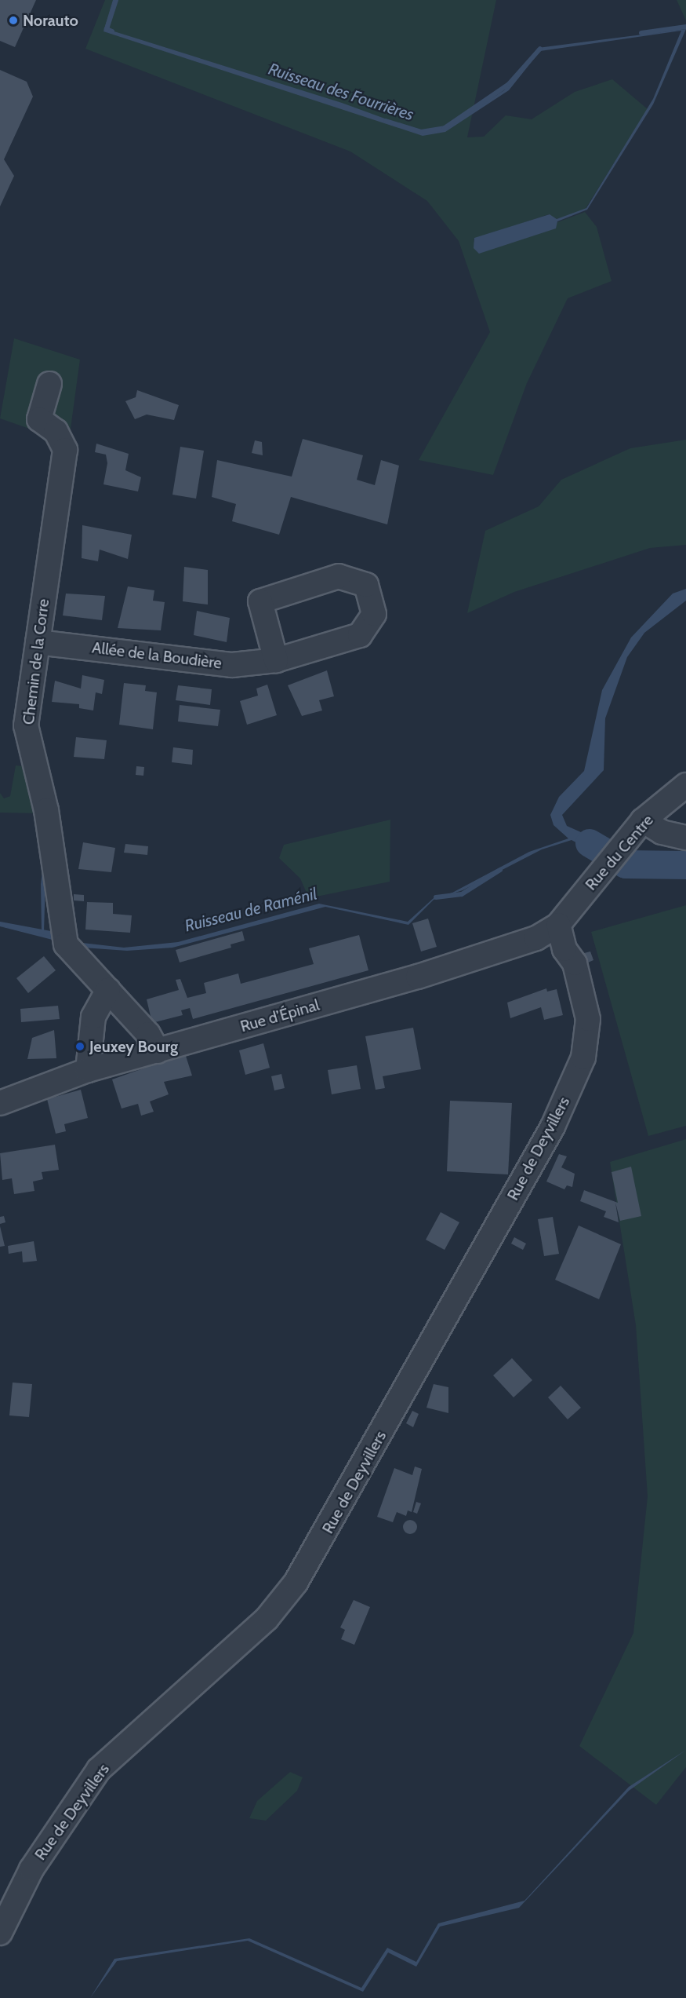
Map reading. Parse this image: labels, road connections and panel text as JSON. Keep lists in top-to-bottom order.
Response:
{
  "streets": {
    "street": [
      "Allée de la Boudière",
      "Chemin de la Corre",
      "Rue du Centre",
      "Rue d’Épinal",
      "Rue de Deyvillers"
    ]
  },
  "crossings": [
    ["Allée de la Boudière", "Chemin de la Corre"],
    ["Chemin de la Corre", "Rue d’Épinal"],
    ["Rue du Centre", "Rue d’Épinal"],
    ["Rue du Centre", "Rue de Deyvillers"],
    ["Rue d’Épinal", "Rue de Deyvillers"]
  ],
  "water": ["Ruisseau des Fourrières", "Ruisseau de Raménil"],
  "places": ["Norauto", "Jeuxey Bourg"]
}
